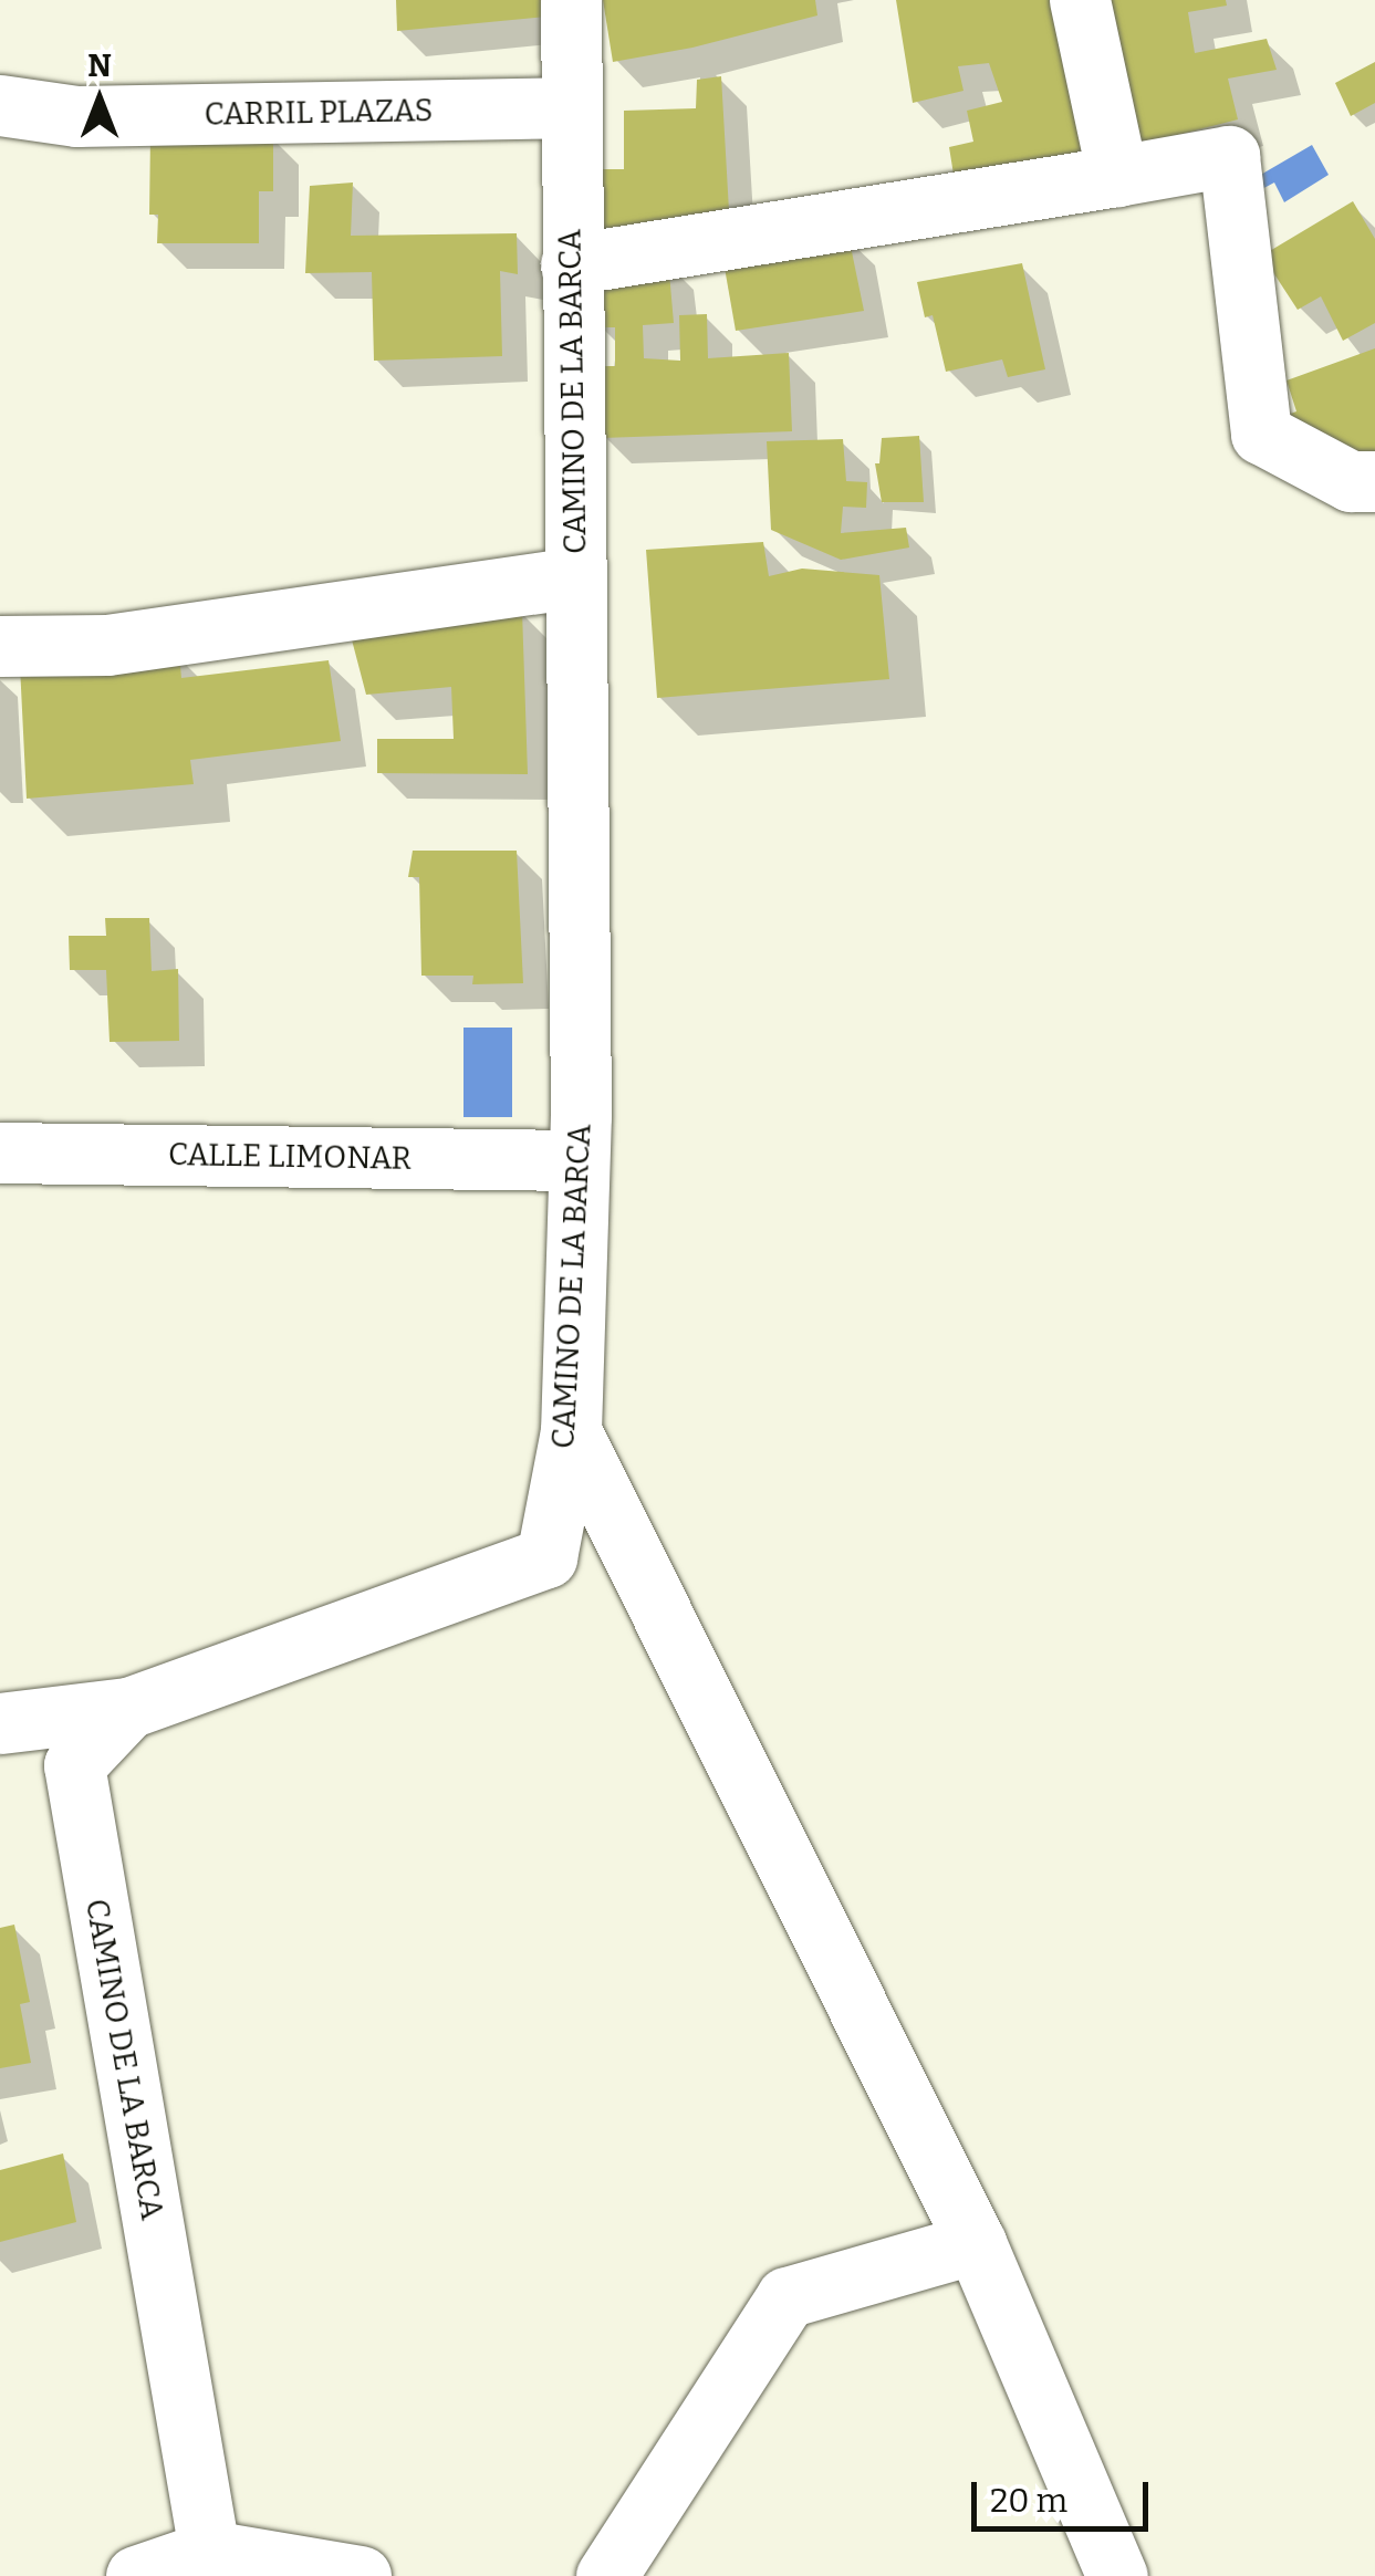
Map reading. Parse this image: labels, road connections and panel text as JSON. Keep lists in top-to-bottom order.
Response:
{
  "streets": {
    "street": ["CARRIL PLAZAS", "CAMINO DE LA BARCA", "CALLE LIMONAR"]
  },
  "crossings": [
    ["CARRIL PLAZAS", "CAMINO DE LA BARCA"],
    ["CAMINO DE LA BARCA", "CALLE LIMONAR"]
  ],
  "scale_bar": "20 m",
  "north": "top"
}
